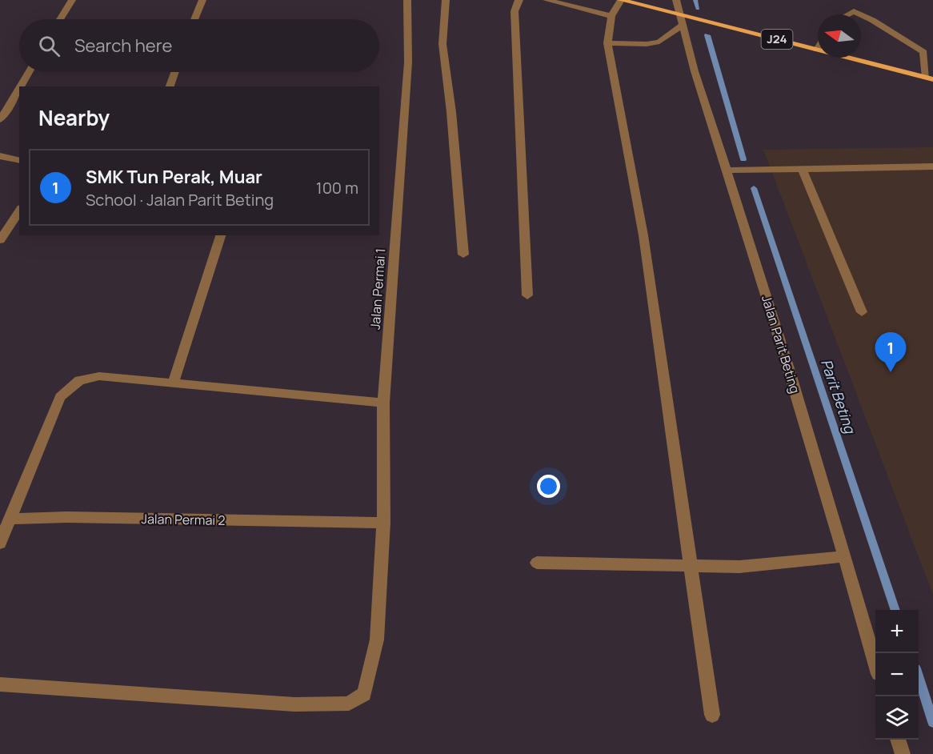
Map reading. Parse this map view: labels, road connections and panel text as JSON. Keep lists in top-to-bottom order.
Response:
{
  "streets": {
    "main road": ["J24"],
    "street": ["Jalan Permai 1", "Jalan Parit Beting", "Jalan Permai 2"]
  },
  "crossings": [
    ["J24", "Jalan Parit Beting"],
    ["Jalan Permai 1", "Jalan Permai 2"]
  ],
  "water": ["Parit Beting"],
  "north": "left",
  "page": {
    "search": "Search here",
    "heading": "Nearby",
    "list": [
      {
        "mark": "1",
        "name": "SMK Tun Perak, Muar",
        "note": "School · Jalan Parit Beting",
        "value": "100 m"
      }
    ],
    "pins": "1",
    "map_buttons": ["+", "−"]
  }
}
